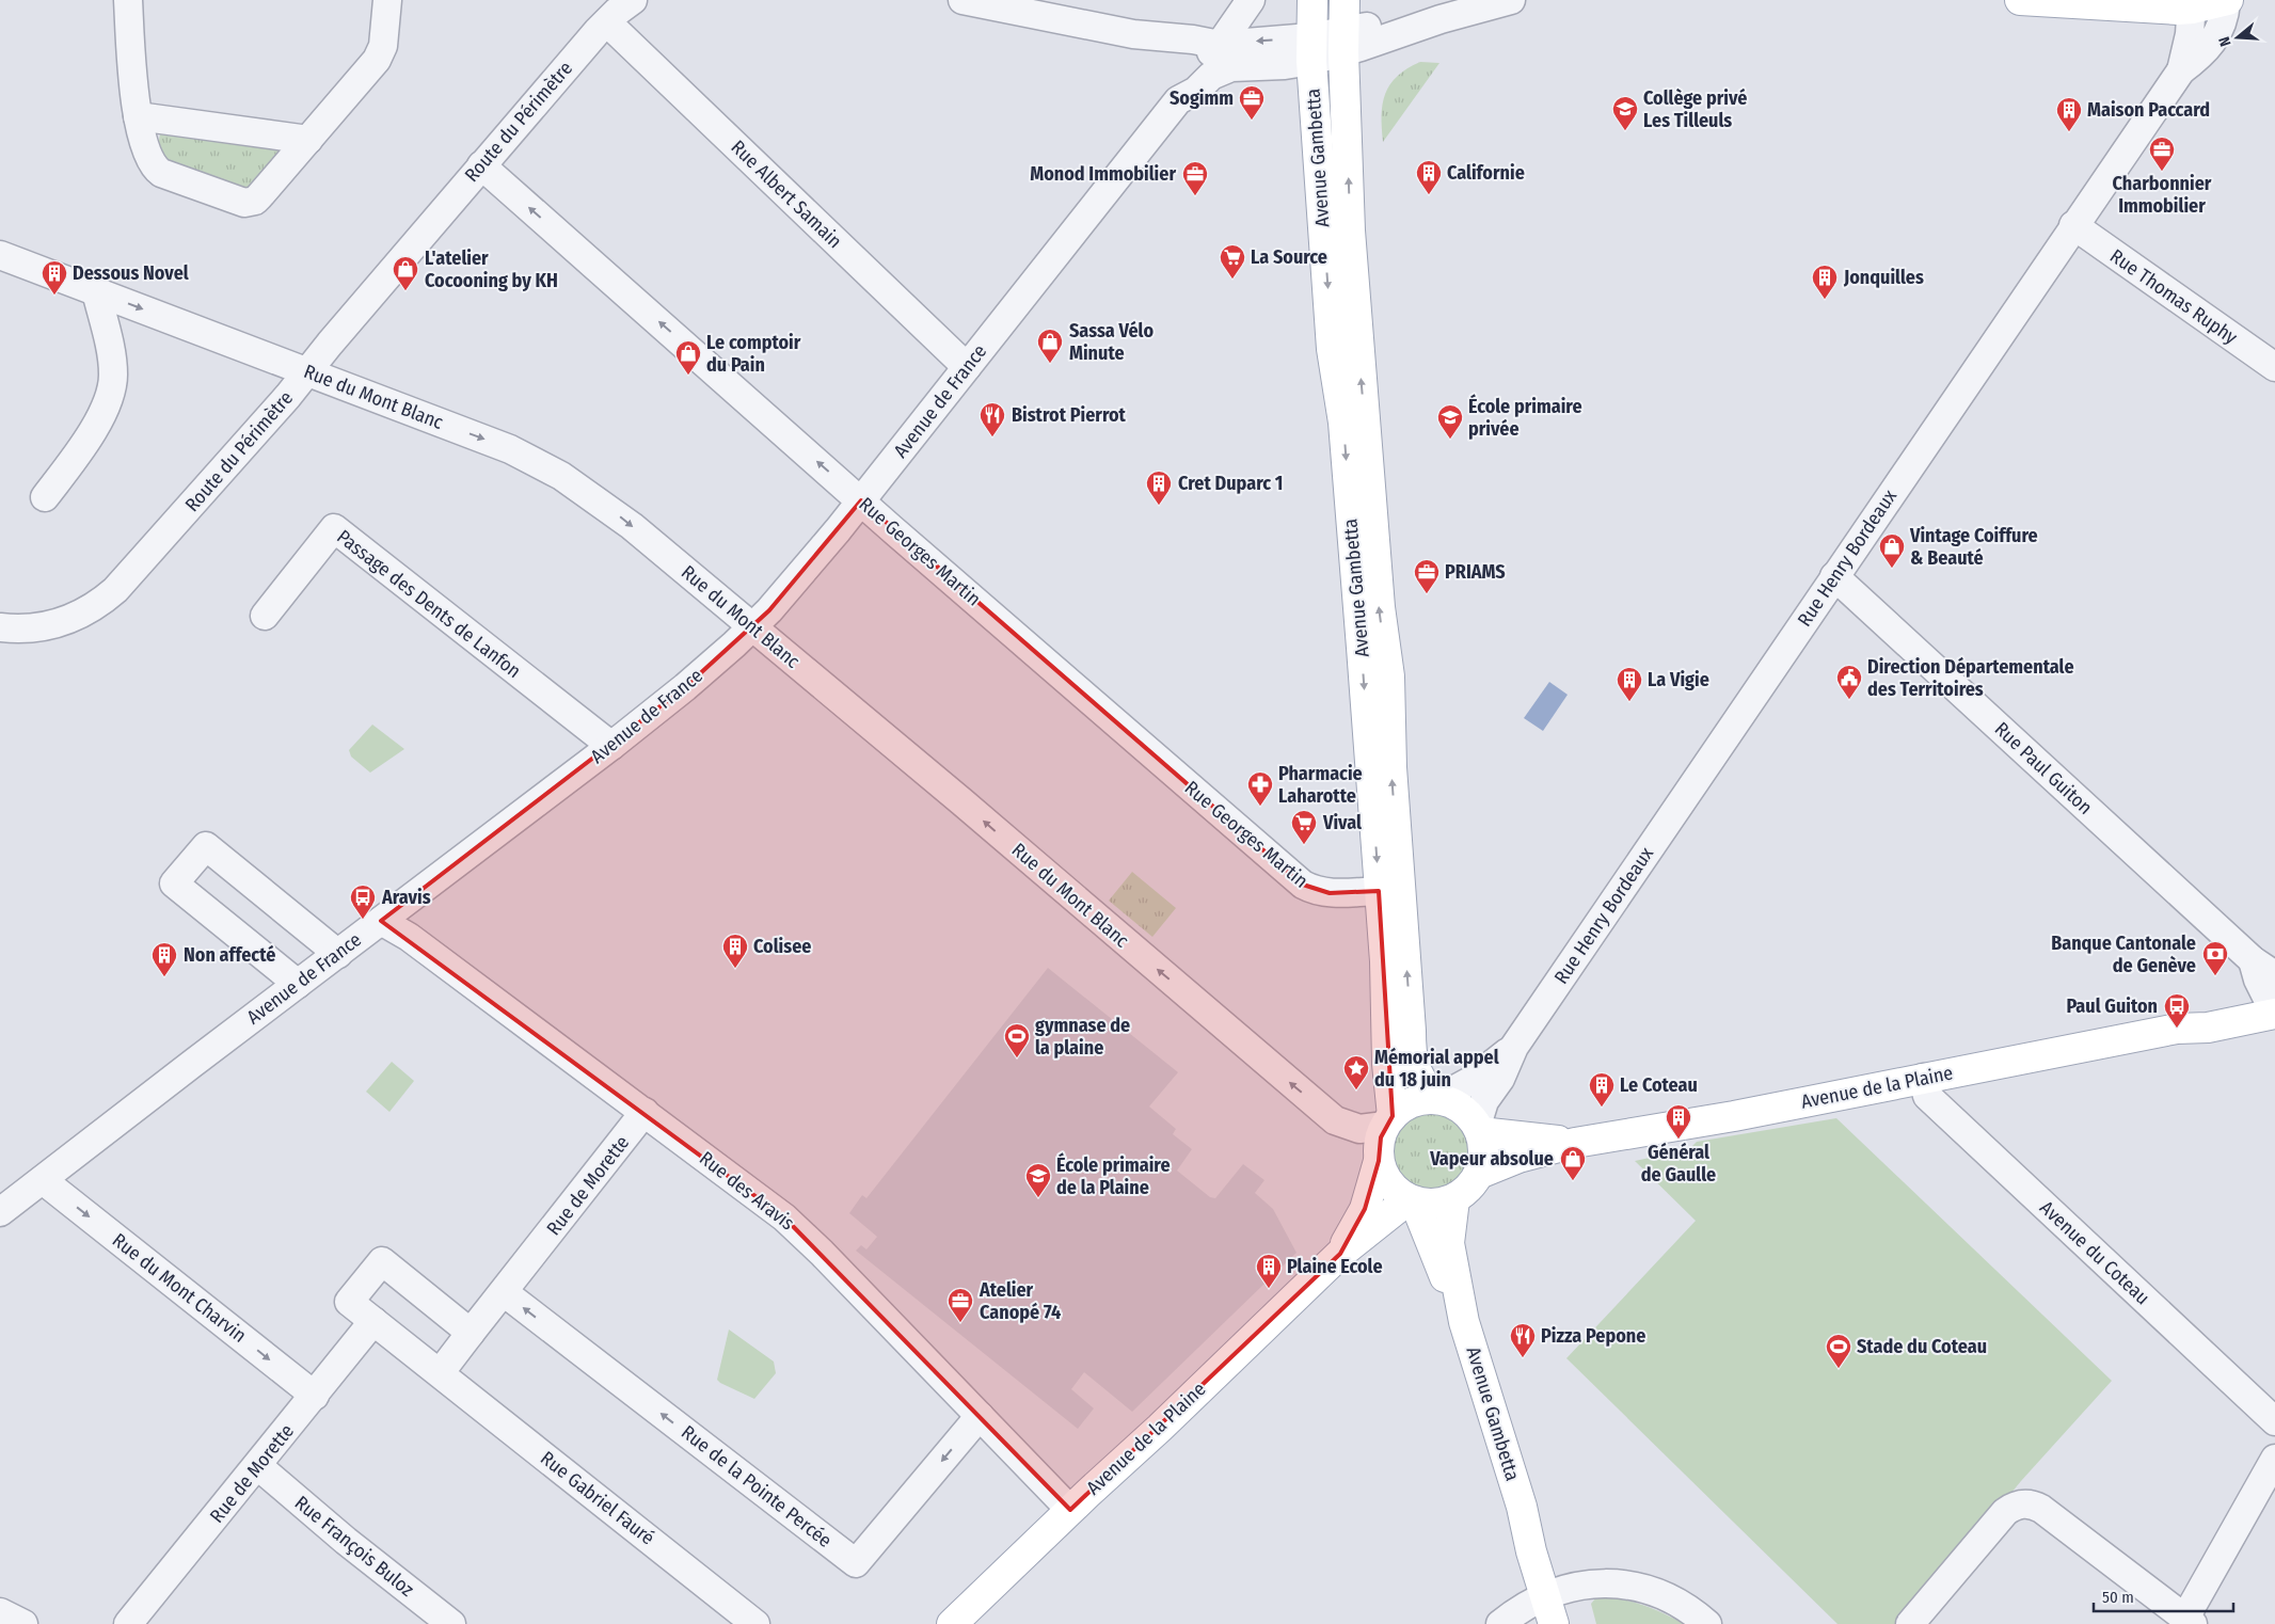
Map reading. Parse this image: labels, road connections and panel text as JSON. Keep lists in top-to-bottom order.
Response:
{
  "streets": {
    "main road": ["Avenue Gambetta", "Avenue de la Plaine"],
    "street": [
      "Route du Périmètre",
      "Rue Albert Samain",
      "Rue Thomas Ruphy",
      "Rue du Mont Blanc",
      "Avenue de France",
      "Rue Georges Martin",
      "Rue Henry Bordeaux",
      "Passage des Dents de Lanfon",
      "Rue Paul Guiton",
      "Rue de Morette",
      "Rue des Aravis",
      "Avenue du Coteau",
      "Rue du Mont Charvin",
      "Rue de la Pointe Percée",
      "Rue Gabriel Fauré",
      "Rue François Buloz"
    ]
  },
  "crossings": [
    ["Route du Périmètre", "Rue Albert Samain"],
    ["Route du Périmètre", "Rue du Mont Blanc"],
    ["Route du Périmètre", "Rue Georges Martin"],
    ["Avenue Gambetta", "Rue du Mont Blanc"],
    ["Avenue Gambetta", "Rue Georges Martin"],
    ["Avenue Gambetta", "Rue Henry Bordeaux"],
    ["Avenue Gambetta", "Avenue de la Plaine"],
    ["Rue Albert Samain", "Avenue de France"],
    ["Rue Thomas Ruphy", "Rue Henry Bordeaux"],
    ["Rue du Mont Blanc", "Avenue de France"],
    ["Rue du Mont Blanc", "Rue Henry Bordeaux"],
    ["Rue du Mont Blanc", "Avenue de la Plaine"],
    ["Avenue de France", "Rue Georges Martin"],
    ["Avenue de France", "Passage des Dents de Lanfon"],
    ["Avenue de France", "Rue des Aravis"],
    ["Avenue de France", "Rue du Mont Charvin"],
    ["Rue Henry Bordeaux", "Rue Paul Guiton"],
    ["Rue Henry Bordeaux", "Avenue de la Plaine"],
    ["Rue Paul Guiton", "Avenue de la Plaine"],
    ["Avenue de la Plaine", "Rue des Aravis"],
    ["Avenue de la Plaine", "Avenue du Coteau"],
    ["Rue de Morette", "Rue des Aravis"],
    ["Rue de Morette", "Rue du Mont Charvin"],
    ["Rue de Morette", "Rue de la Pointe Percée"],
    ["Rue de Morette", "Rue Gabriel Fauré"],
    ["Rue de Morette", "Rue François Buloz"],
    ["Rue des Aravis", "Rue de la Pointe Percée"]
  ],
  "one_way": ["Rue Georges Martin", "Rue du Mont Charvin"],
  "places": {
    "office": [
      "Sogimm",
      "Charbonnier Immobilier",
      "Monod Immobilier",
      "PRIAMS",
      "Atelier Canopé 74"
    ],
    "school or university": ["Collège privé Les Tilleuls", "École primaire privée", "École primaire de la Plaine"],
    "building": [
      "Maison Paccard",
      "Californie",
      "Dessous Novel",
      "Jonquilles",
      "Cret Duparc 1",
      "La Vigie",
      "Colisee",
      "Non affecté",
      "Le Coteau",
      "Général de Gaulle",
      "Plaine Ecole"
    ],
    "supermarket": ["La Source", "Vival"],
    "shop": [
      "L'atelier Cocooning by KH",
      "Sassa Vélo Minute",
      "Le comptoir du Pain",
      "Vintage Coiffure & Beauté",
      "Vapeur absolue"
    ],
    "restaurant": ["Bistrot Pierrot", "Pizza Pepone"],
    "public building": ["Direction Départementale des Territoires"],
    "pharmacy": ["Pharmacie Laharotte"],
    "bus stop": ["Aravis", "Paul Guiton"],
    "bank": ["Banque Cantonale de Genève"],
    "sports": ["gymnase de la plaine", "Stade du Coteau"],
    "place": ["Mémorial appel du 18 juin"]
  },
  "scale_bar": "50 m",
  "north": "left"
}
